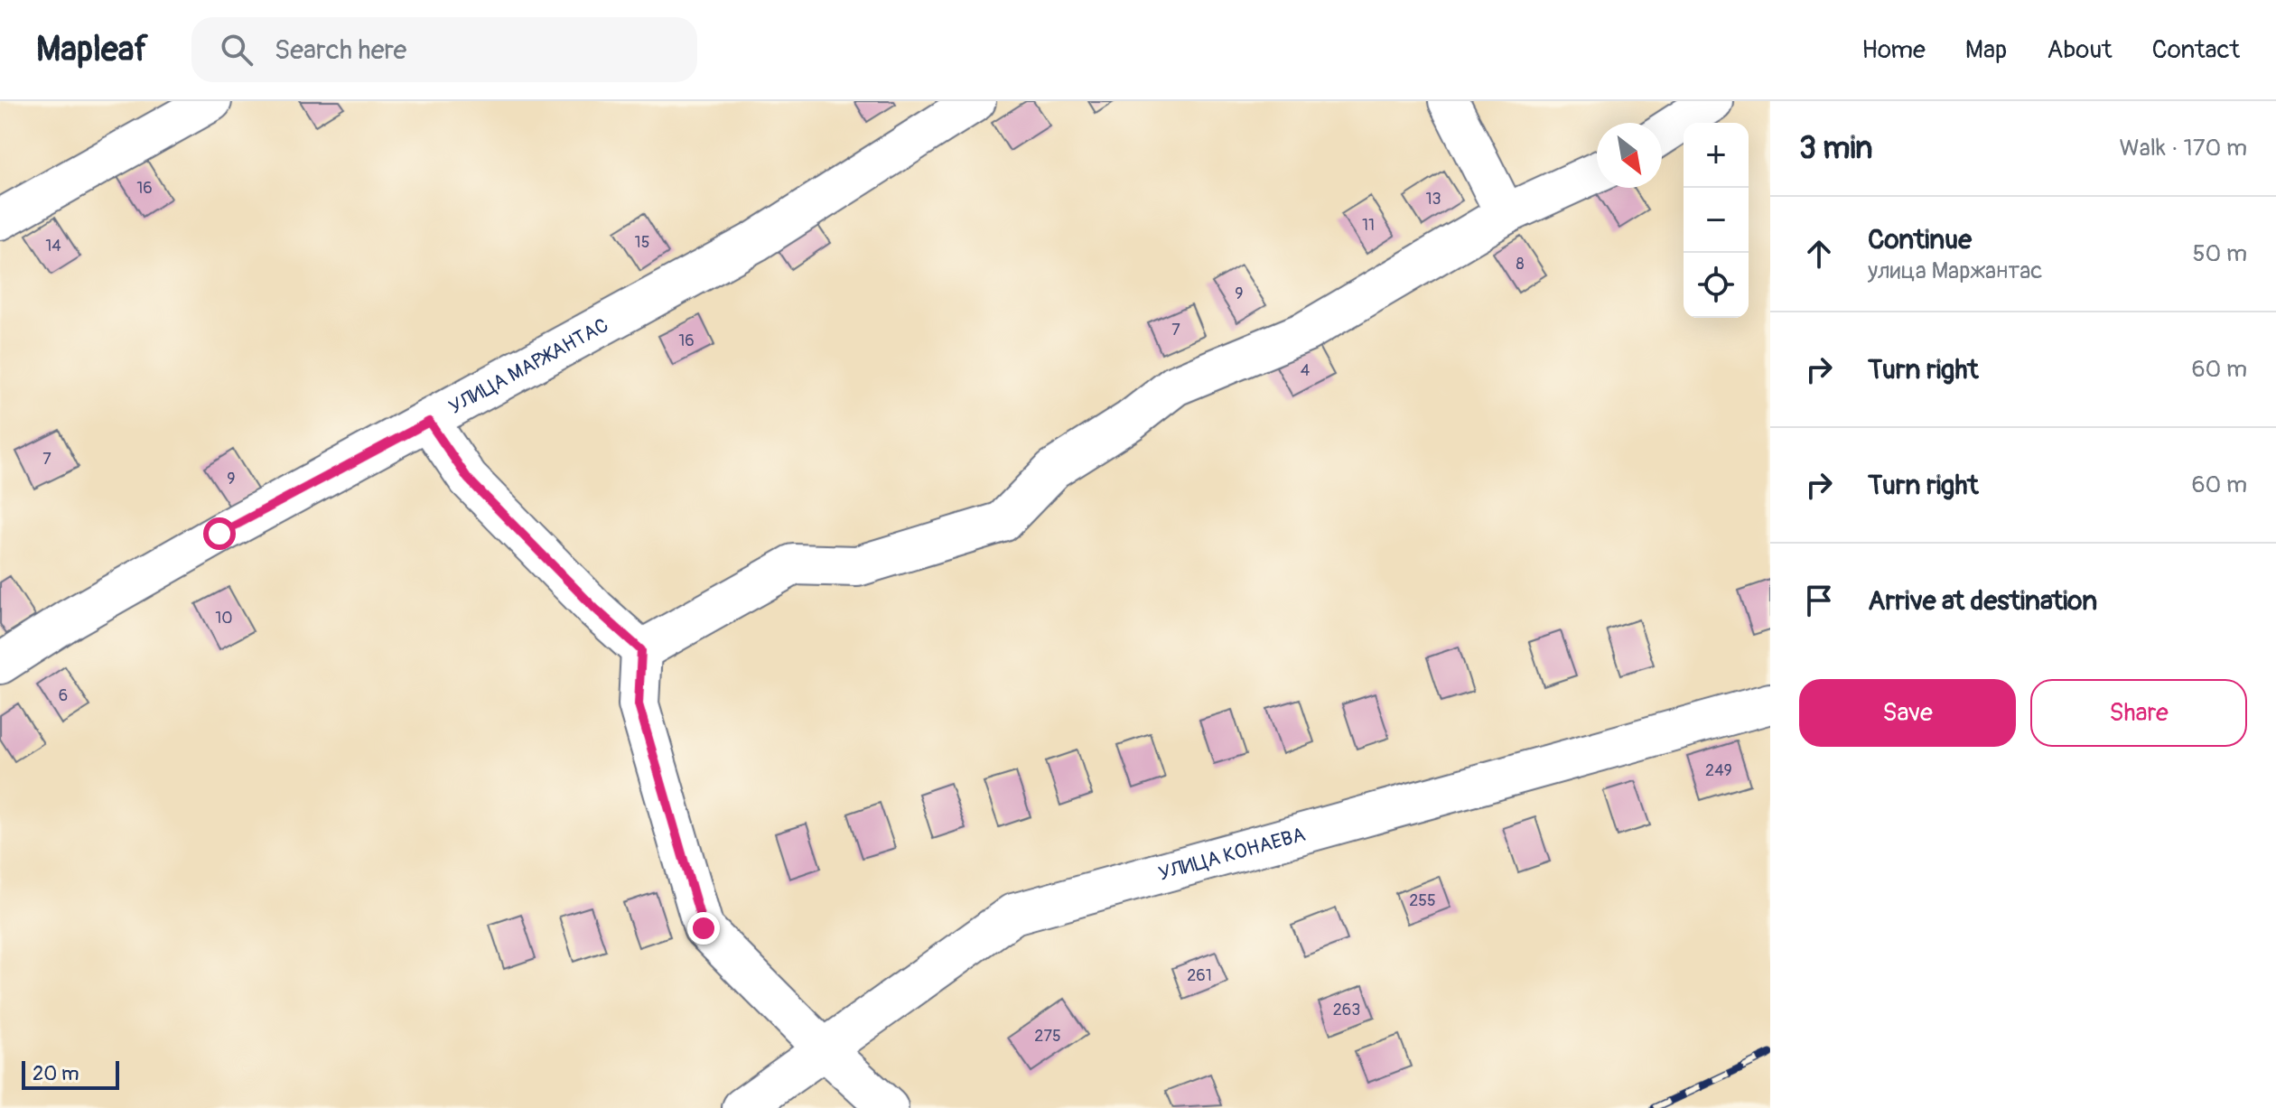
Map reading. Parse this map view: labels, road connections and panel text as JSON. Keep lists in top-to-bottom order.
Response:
{
  "streets": {
    "street": ["УЛИЦА МАРЖАНТАС", "УЛИЦА КОНАЕВА"]
  },
  "house_numbers": [
    "16",
    "13",
    "11",
    "15",
    "14",
    "8",
    "9",
    "7",
    "16",
    "4",
    "7",
    "9",
    "10",
    "6",
    "249",
    "255",
    "261",
    "263",
    "275"
  ],
  "scale_bar": "20 m",
  "north": "bottom right",
  "page": {
    "header": "Mapleaf",
    "search": "Search here",
    "nav": [
      "Home",
      "Map",
      "About",
      "Contact"
    ],
    "heading": ["3 min", "Walk · 170 m"],
    "map_buttons": ["+", "−"],
    "list": [
      ["Continue", "улица Маржантас", "50 m"],
      ["Turn right", "60 m"],
      ["Turn right", "60 m"],
      "Arrive at destination"
    ],
    "buttons": ["Save", "Share"],
    "scale": "20 m"
  }
}
